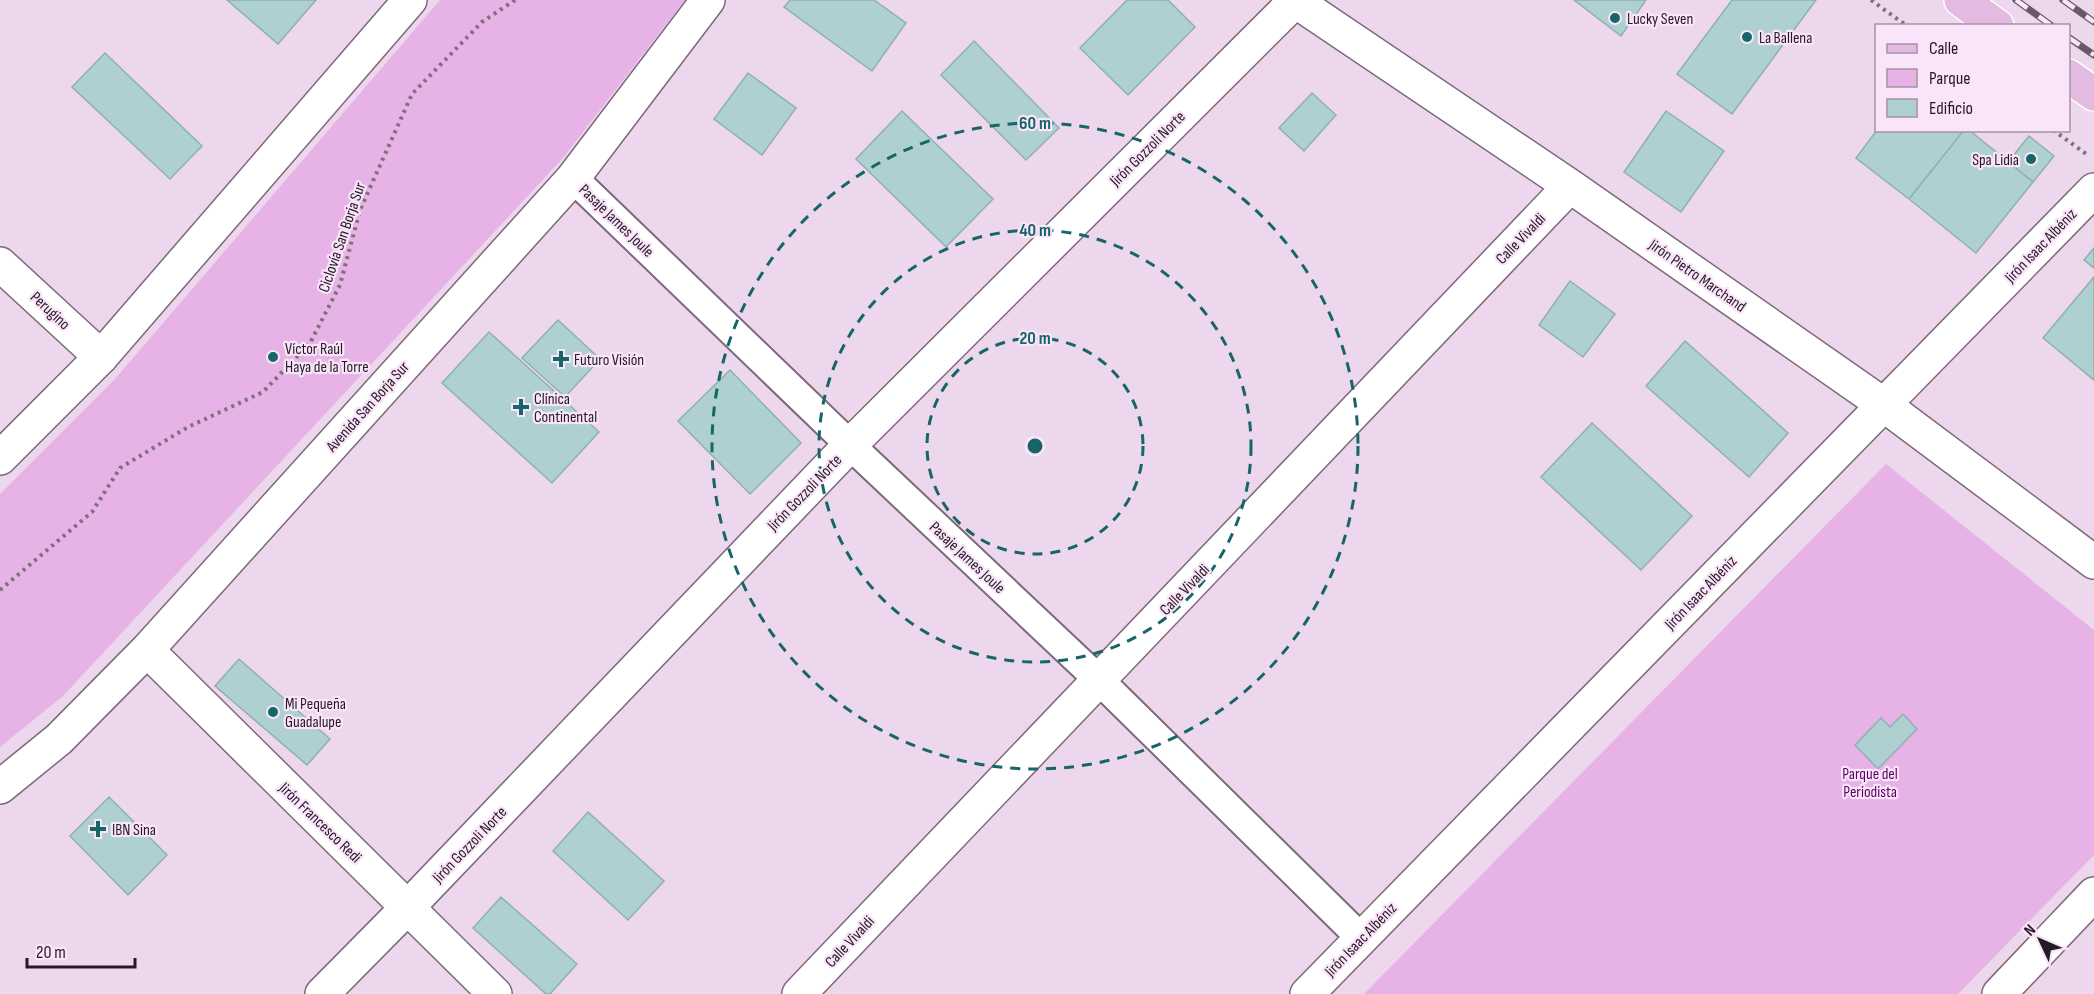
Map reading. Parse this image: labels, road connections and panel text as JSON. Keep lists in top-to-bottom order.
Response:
{
  "streets": {
    "street": [
      "Jirón Gozzoli Norte",
      "Pasaje James Joule",
      "Calle Vivaldi",
      "Jirón Isaac Albéniz",
      "Jirón Pietro Marchand",
      "Perugino",
      "Avenida San Borja Sur",
      "Jirón Francesco Redi"
    ],
    "path": ["Ciclovía San Borja Sur"]
  },
  "crossings": [
    ["Jirón Gozzoli Norte", "Pasaje James Joule"],
    ["Jirón Gozzoli Norte", "Jirón Pietro Marchand"],
    ["Jirón Gozzoli Norte", "Jirón Francesco Redi"],
    ["Pasaje James Joule", "Calle Vivaldi"],
    ["Pasaje James Joule", "Jirón Isaac Albéniz"],
    ["Pasaje James Joule", "Avenida San Borja Sur"],
    ["Calle Vivaldi", "Jirón Pietro Marchand"],
    ["Jirón Isaac Albéniz", "Jirón Pietro Marchand"],
    ["Avenida San Borja Sur", "Jirón Francesco Redi"]
  ],
  "parks": ["Parque del Periodista"],
  "places": {
    "other": [
      "Lucky Seven",
      "La Ballena",
      "Spa Lidia",
      "Víctor Raúl Haya de la Torre",
      "Mi Pequeña Guadalupe"
    ],
    "health": ["Futuro Visión", "Clínica Continental", "IBN Sina"]
  },
  "legend": ["Calle", "Parque", "Edificio"],
  "scale_bar": "20 m",
  "north": "top left",
  "rings": ["60 m", "40 m", "20 m"]
}
